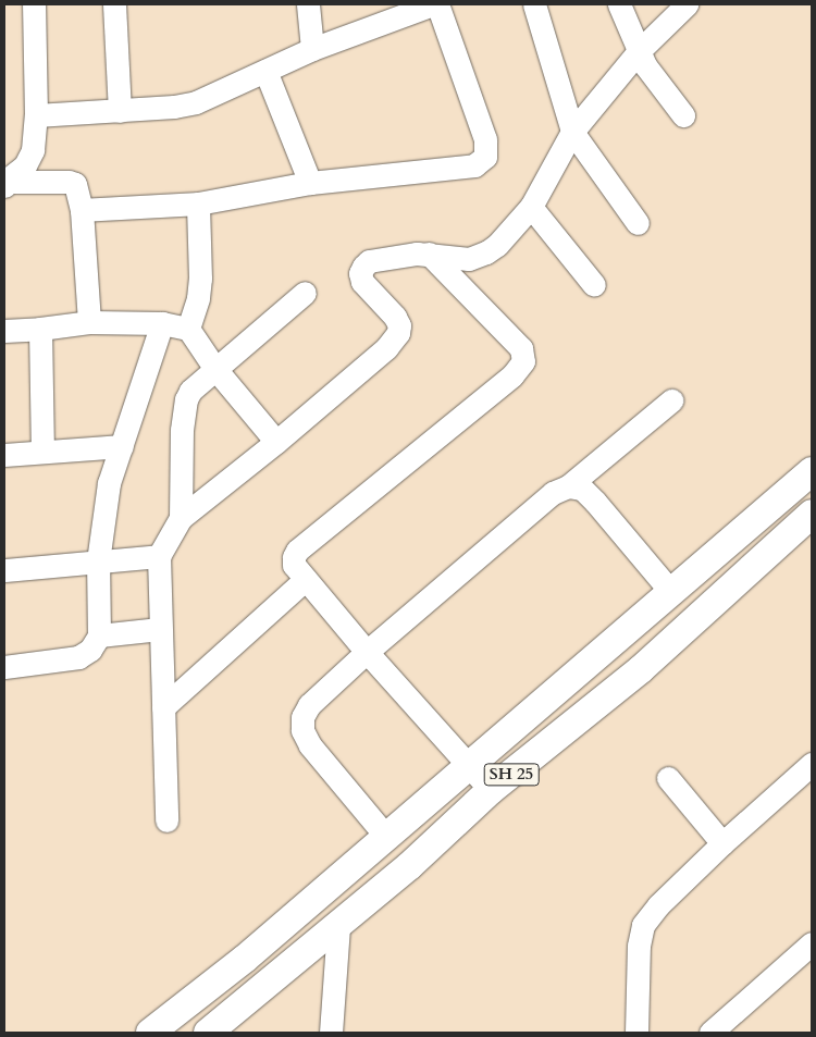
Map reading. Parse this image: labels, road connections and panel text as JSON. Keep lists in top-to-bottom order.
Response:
{
  "streets": {
    "main road": ["SH 25"]
  }
}
